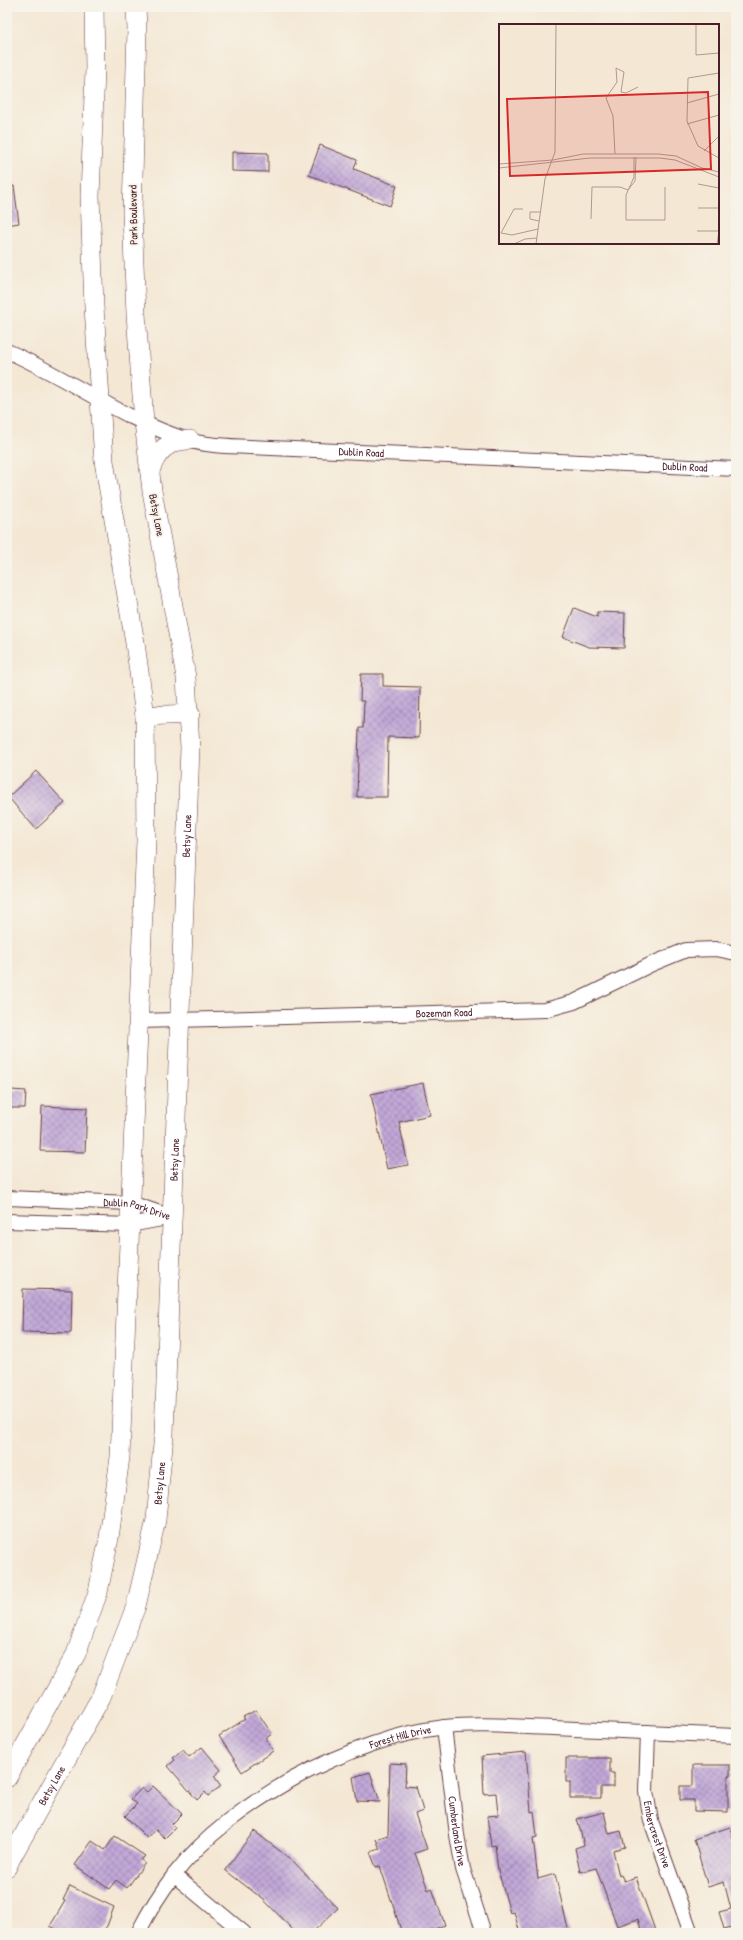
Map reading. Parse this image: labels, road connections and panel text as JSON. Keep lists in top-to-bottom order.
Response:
{
  "streets": {
    "main road": ["Park Boulevard", "Betsy Lane"],
    "street": [
      "Dublin Road",
      "Bozeman Road",
      "Dublin Park Drive",
      "Forest Hill Drive",
      "Cumberland Drive",
      "Embercrest Drive"
    ]
  },
  "crossings": [
    ["Park Boulevard", "Dublin Road"],
    ["Park Boulevard", "Betsy Lane"],
    ["Dublin Road", "Betsy Lane"],
    ["Betsy Lane", "Bozeman Road"],
    ["Betsy Lane", "Dublin Park Drive"],
    ["Forest Hill Drive", "Cumberland Drive"],
    ["Forest Hill Drive", "Embercrest Drive"]
  ]
}
